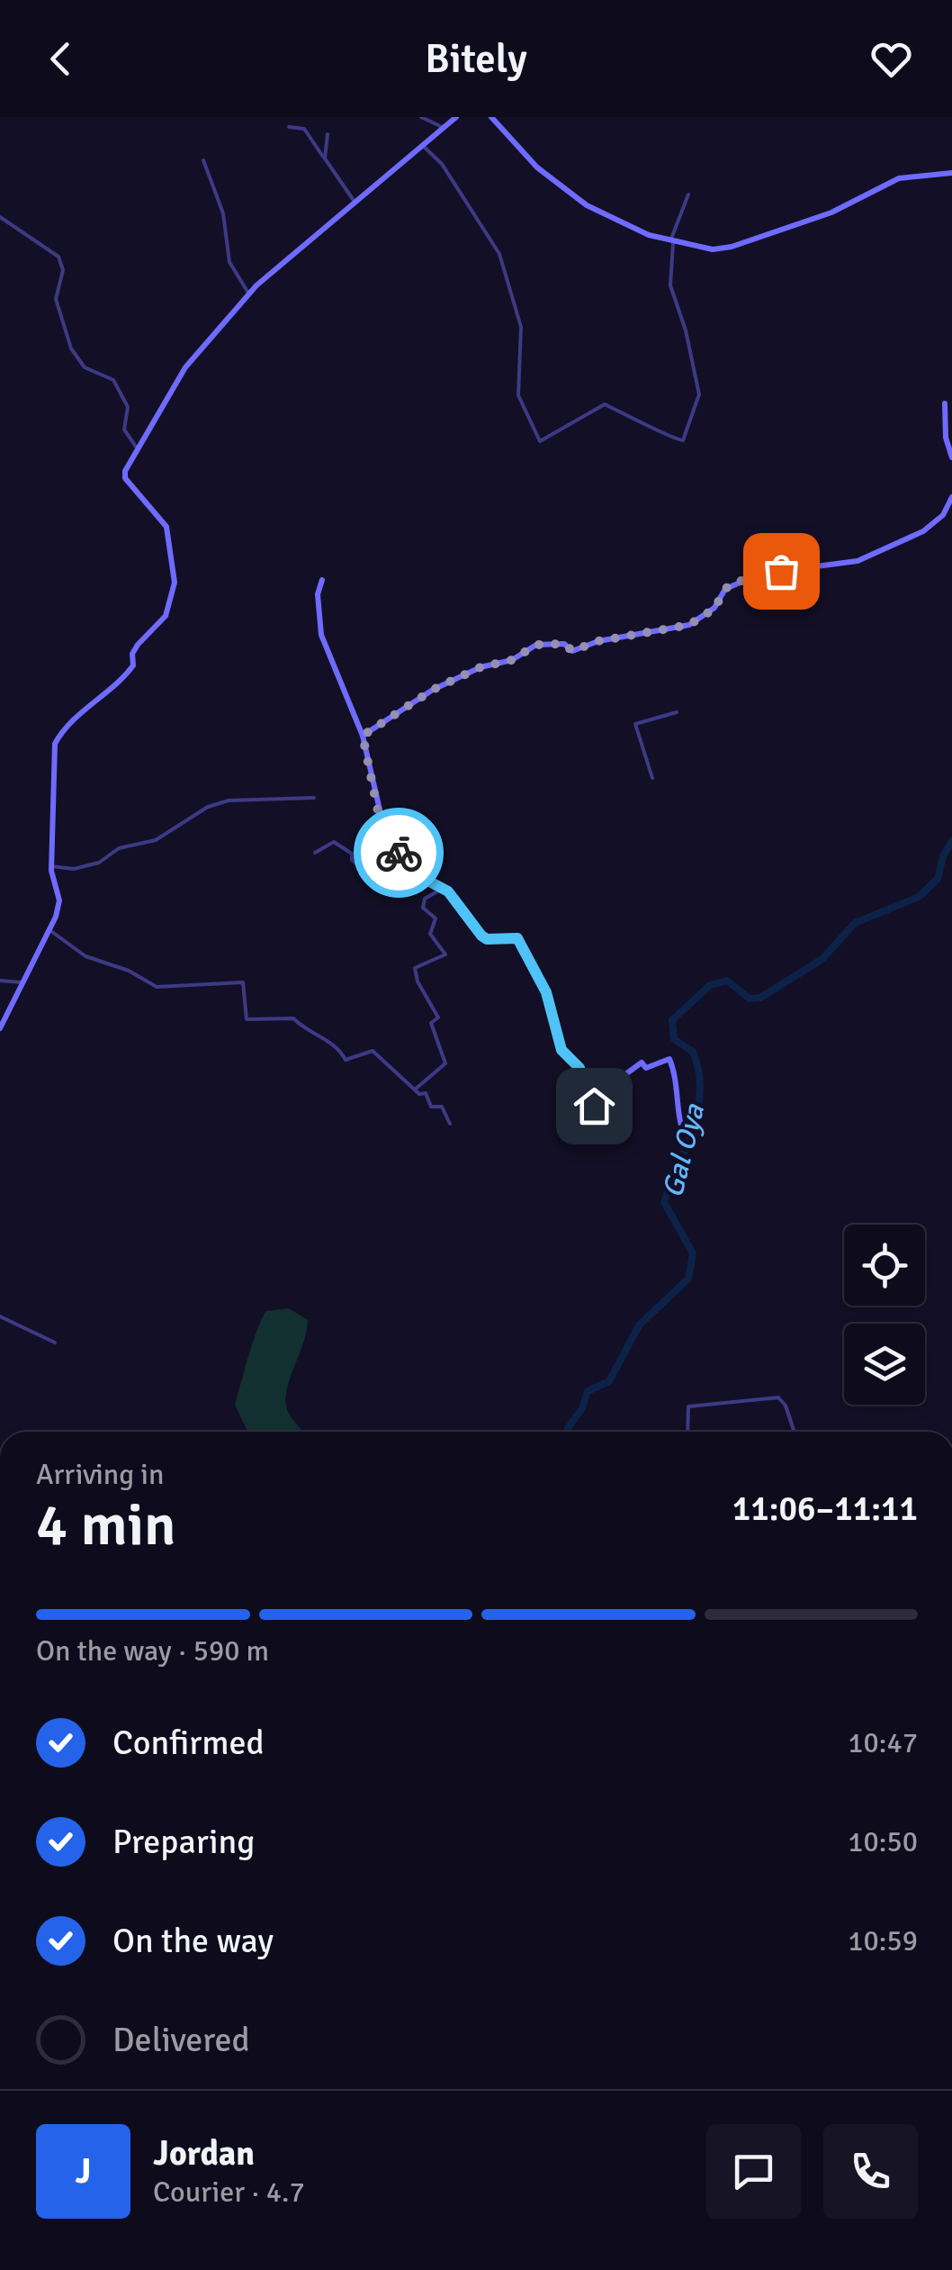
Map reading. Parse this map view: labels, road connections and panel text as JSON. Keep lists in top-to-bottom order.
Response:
{
  "water": ["Gal Oya"],
  "page": {
    "header": "Bitely",
    "heading": ["4 min", "Arriving in", "11:06–11:11"],
    "panel": ["Jordan", "Courier · 4.7"],
    "bar": "On the way · 590 m",
    "list": [
      ["Confirmed", "10:47"],
      ["Preparing", "10:50"],
      ["On the way", "10:59"],
      "Delivered"
    ],
    "round": "J"
  }
}
